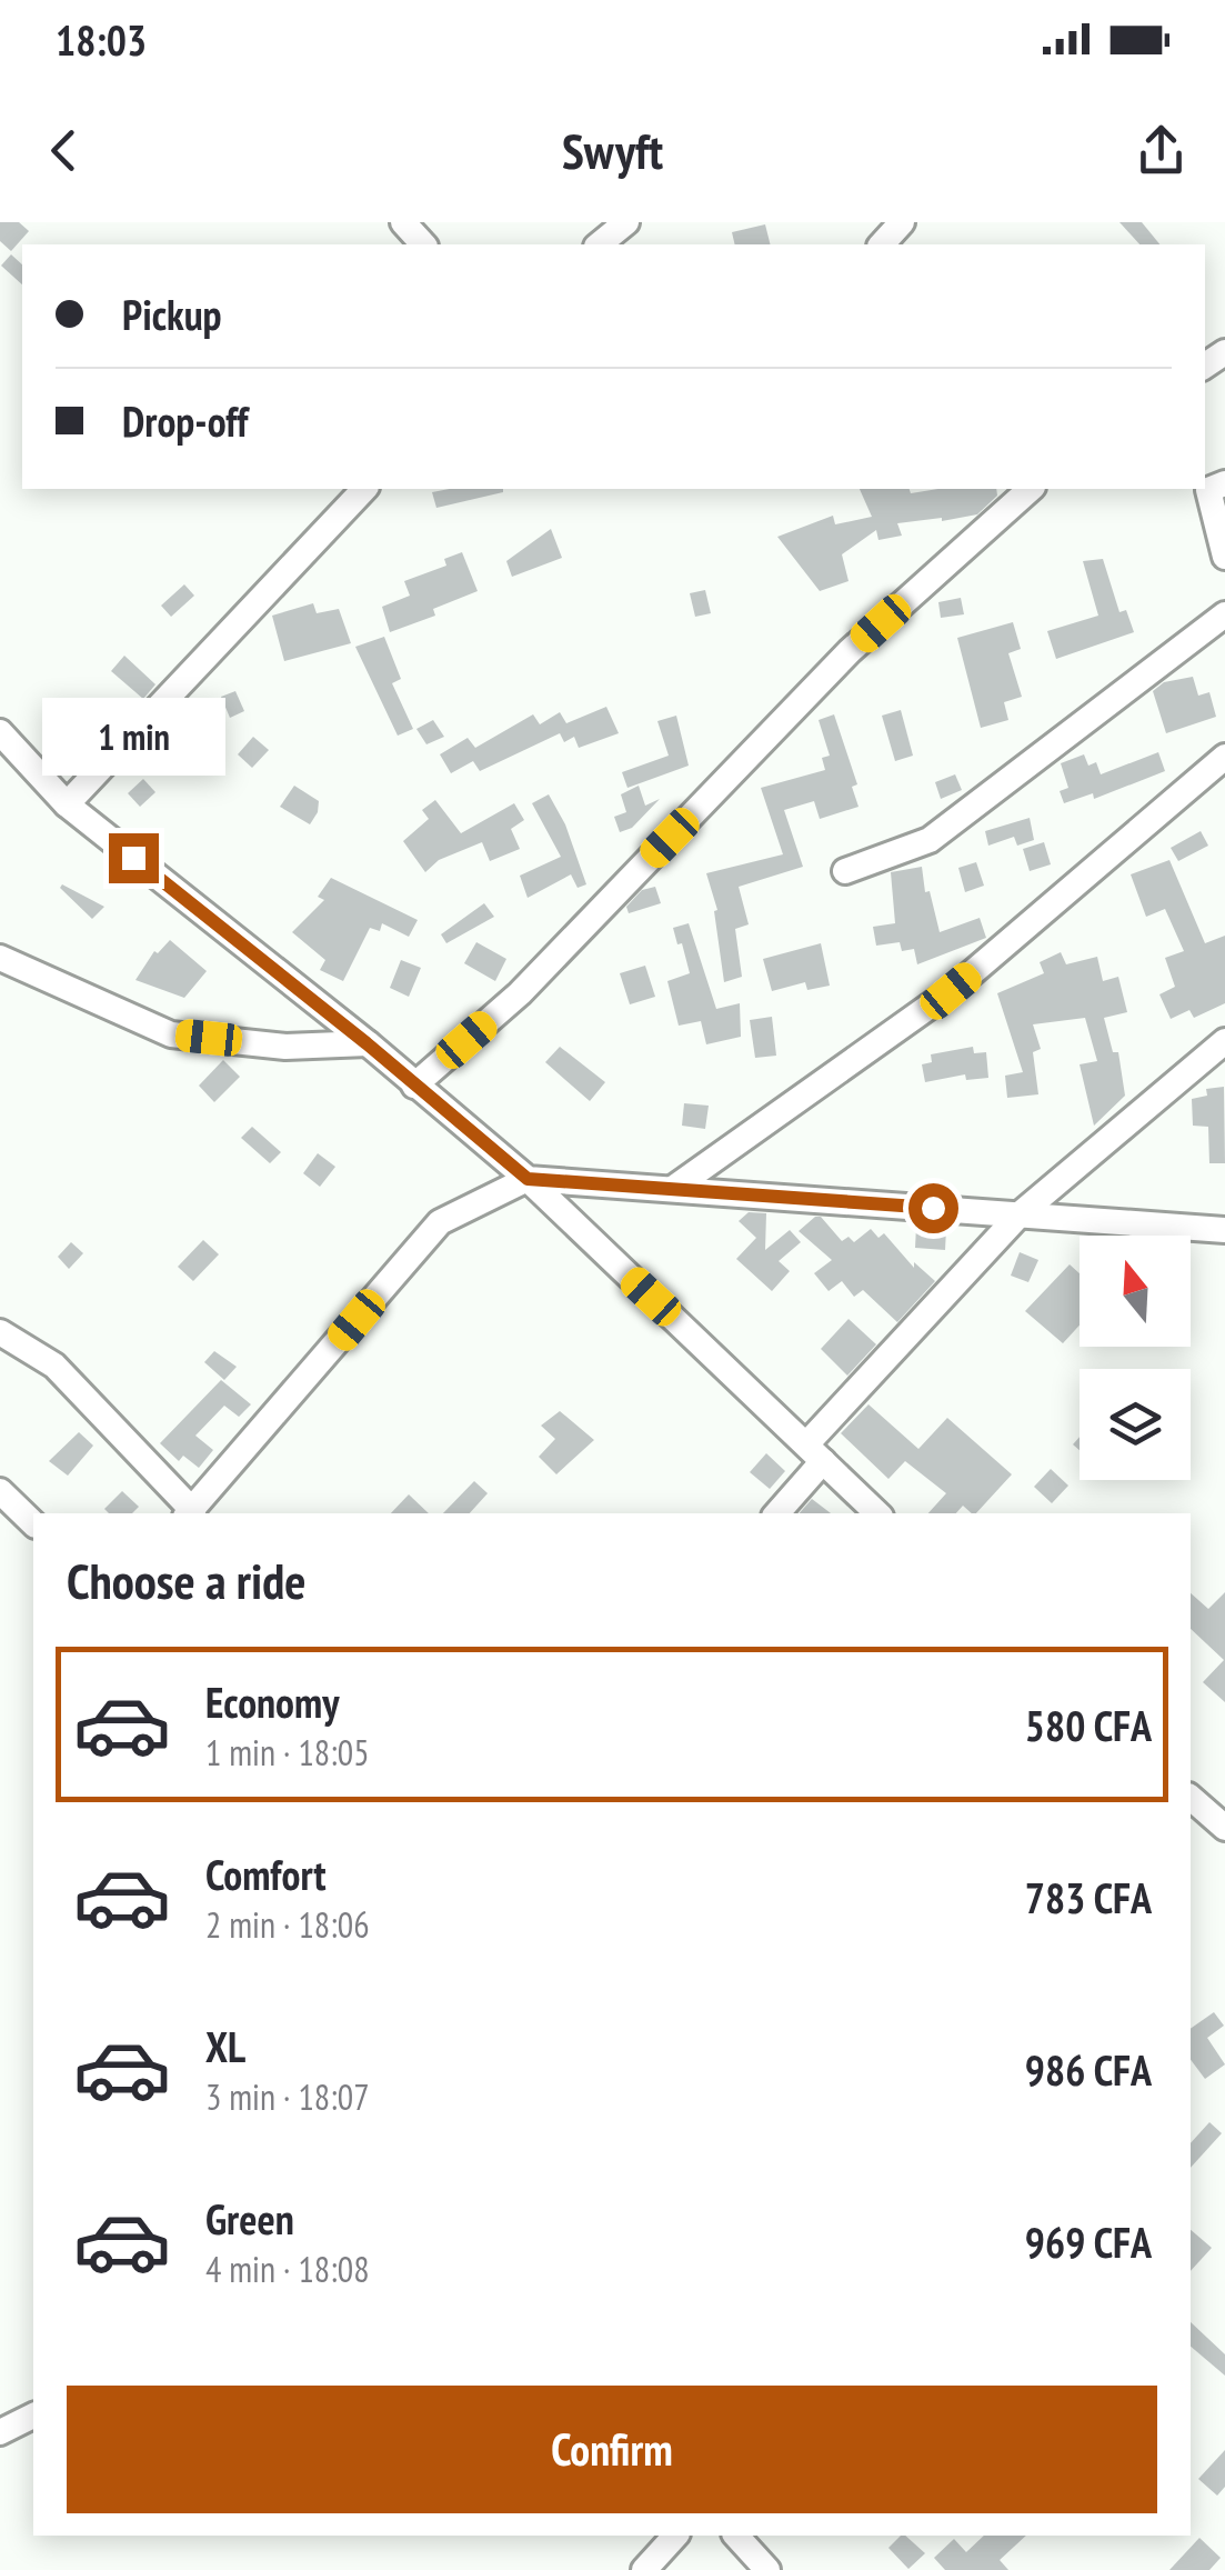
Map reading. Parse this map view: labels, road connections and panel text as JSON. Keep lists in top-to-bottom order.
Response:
{
  "north": "top",
  "page": {
    "status": "18:03",
    "header": "Swyft",
    "banner": ["Pickup", "Drop-off"],
    "bubble": "1 min",
    "heading": "Choose a ride",
    "list": [
      {
        "name": "Economy",
        "note": "1 min · 18:05",
        "value": "580 CFA"
      },
      {
        "name": "Comfort",
        "note": "2 min · 18:06",
        "value": "783 CFA"
      },
      {
        "name": "XL",
        "note": "3 min · 18:07",
        "value": "986 CFA"
      },
      {
        "name": "Green",
        "note": "4 min · 18:08",
        "value": "969 CFA"
      }
    ],
    "buttons": "Confirm"
  }
}
